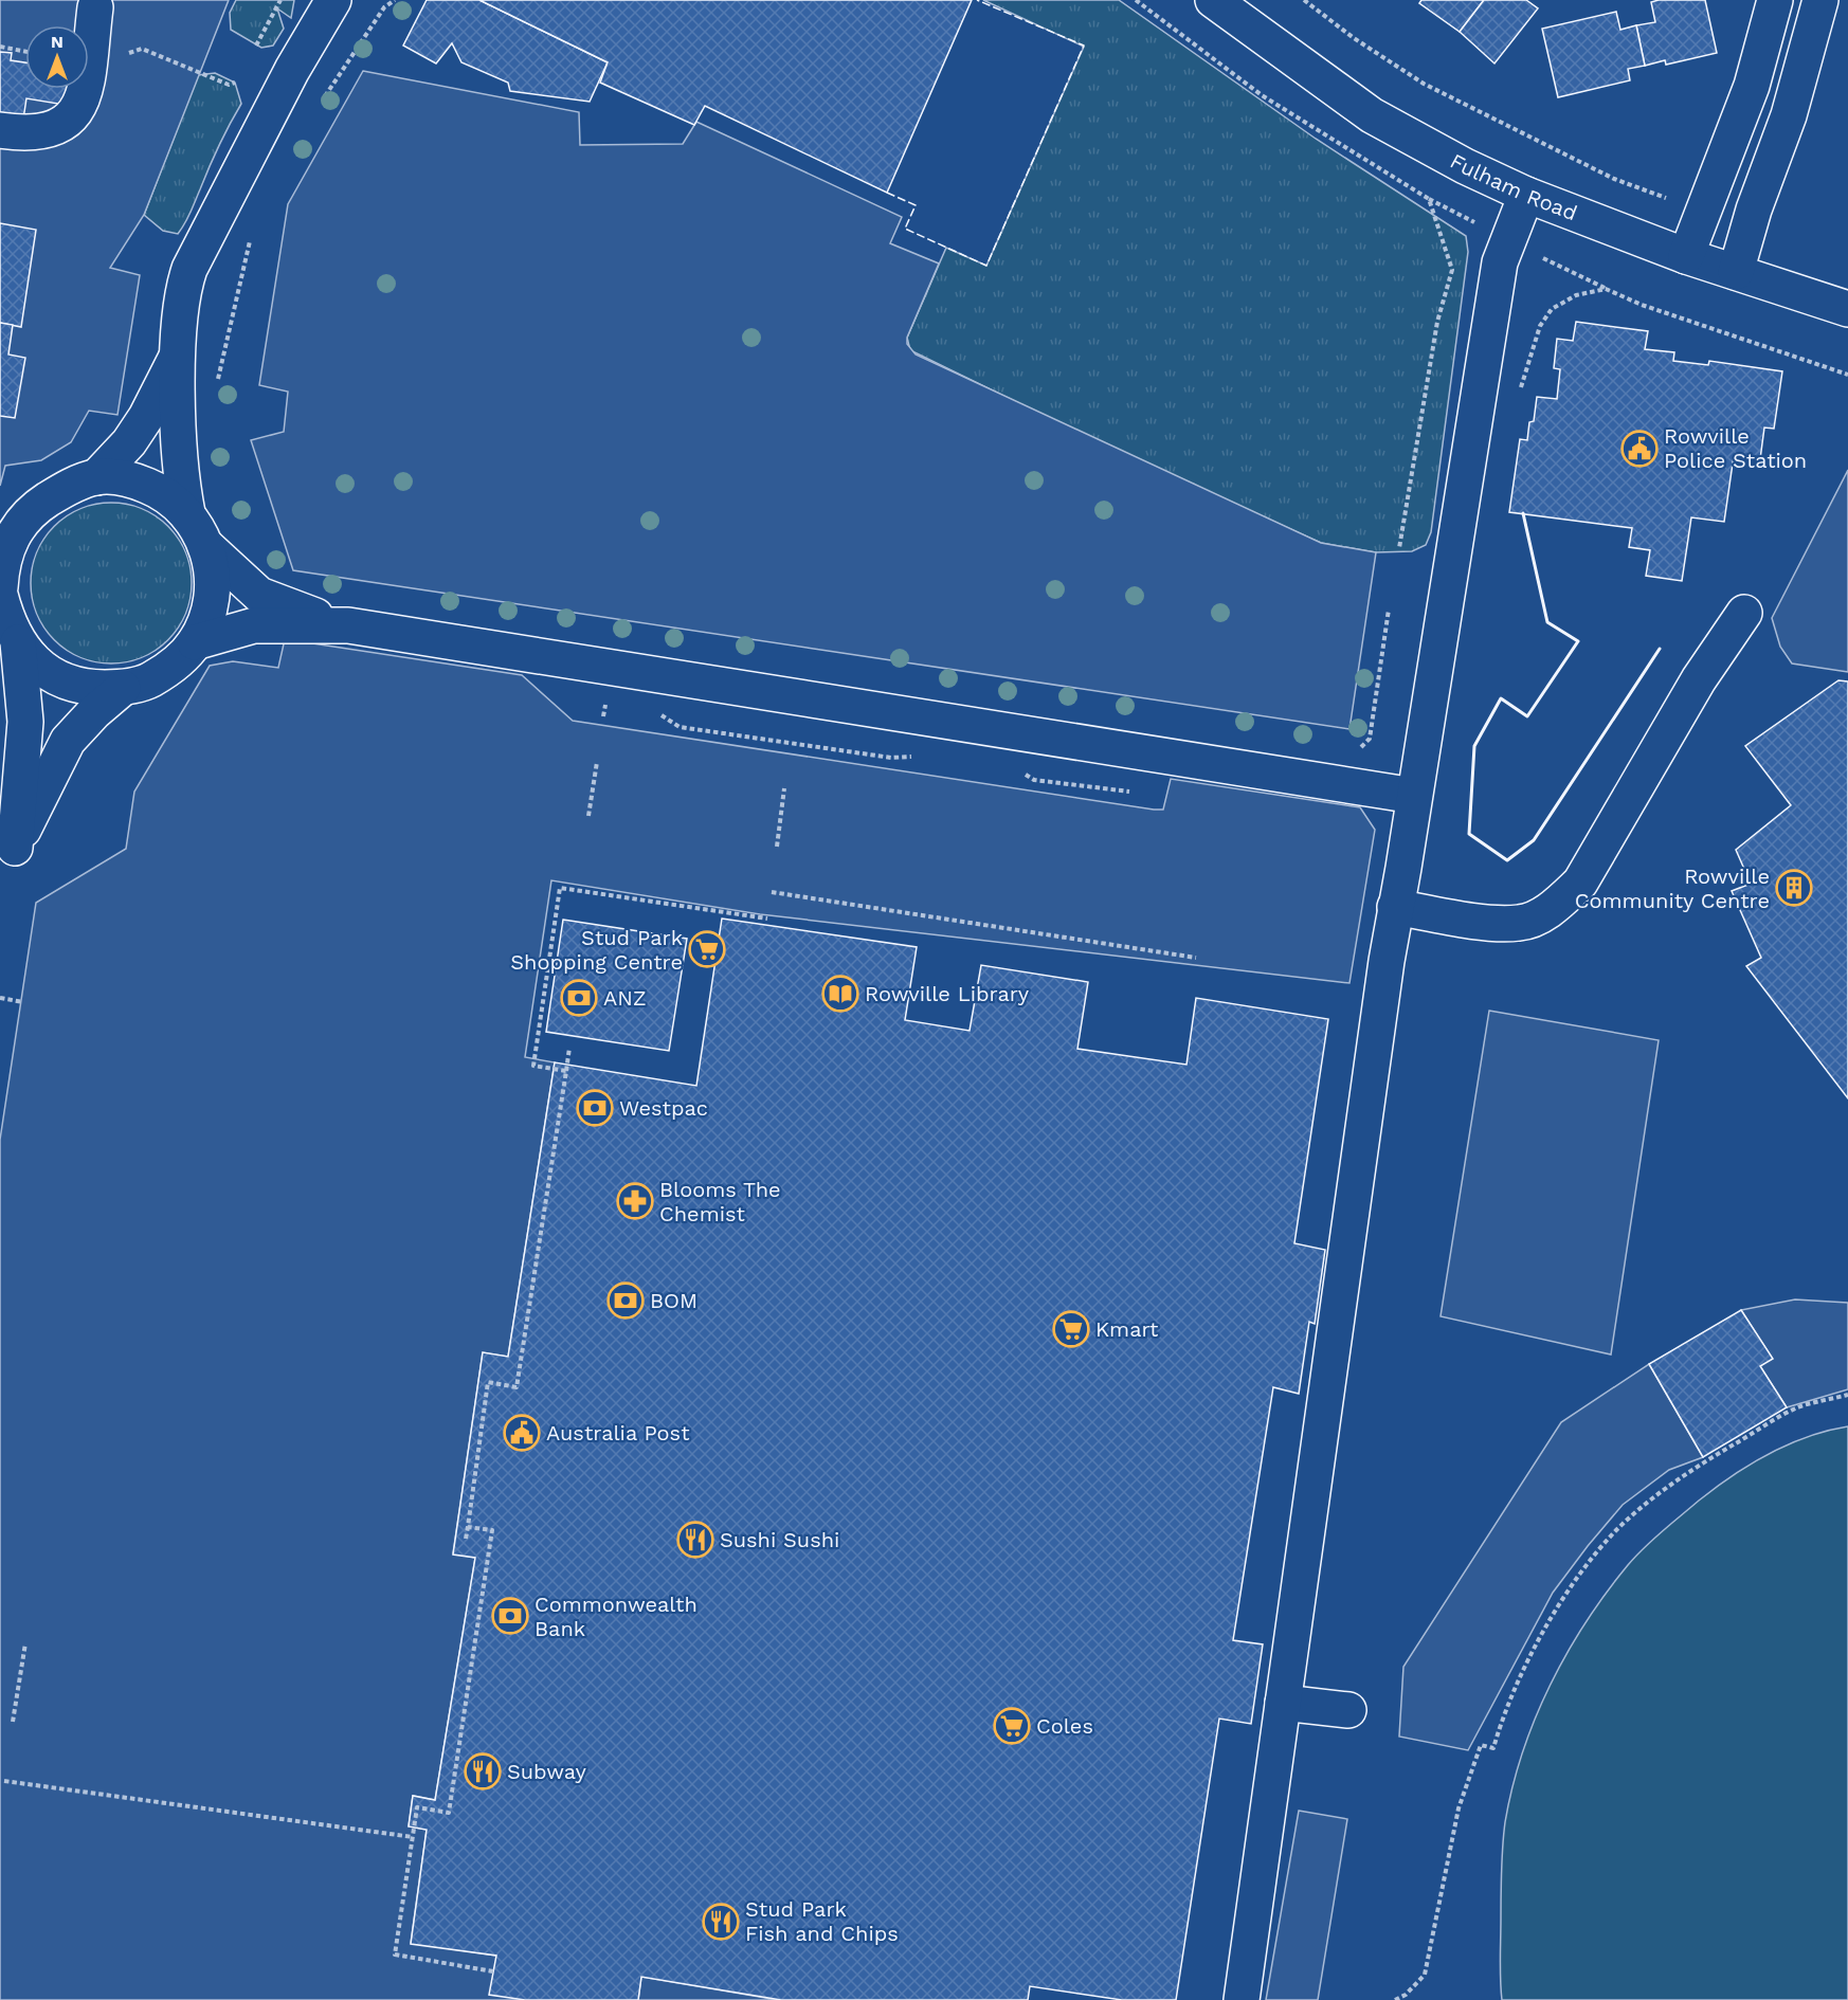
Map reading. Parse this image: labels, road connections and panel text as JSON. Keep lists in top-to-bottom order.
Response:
{
  "streets": {
    "street": ["Fulham Road"]
  },
  "places": {
    "public building": ["Rowville Police Station", "Australia Post"],
    "building": ["Rowville Community Centre"],
    "supermarket": ["Stud Park Shopping Centre", "Kmart", "Coles"],
    "library": ["Rowville Library"],
    "bank": [
      "ANZ",
      "Westpac",
      "BOM",
      "Commonwealth Bank"
    ],
    "pharmacy": ["Blooms The Chemist"],
    "restaurant": ["Sushi Sushi", "Subway", "Stud Park Fish and Chips"]
  },
  "north": "top"
}
